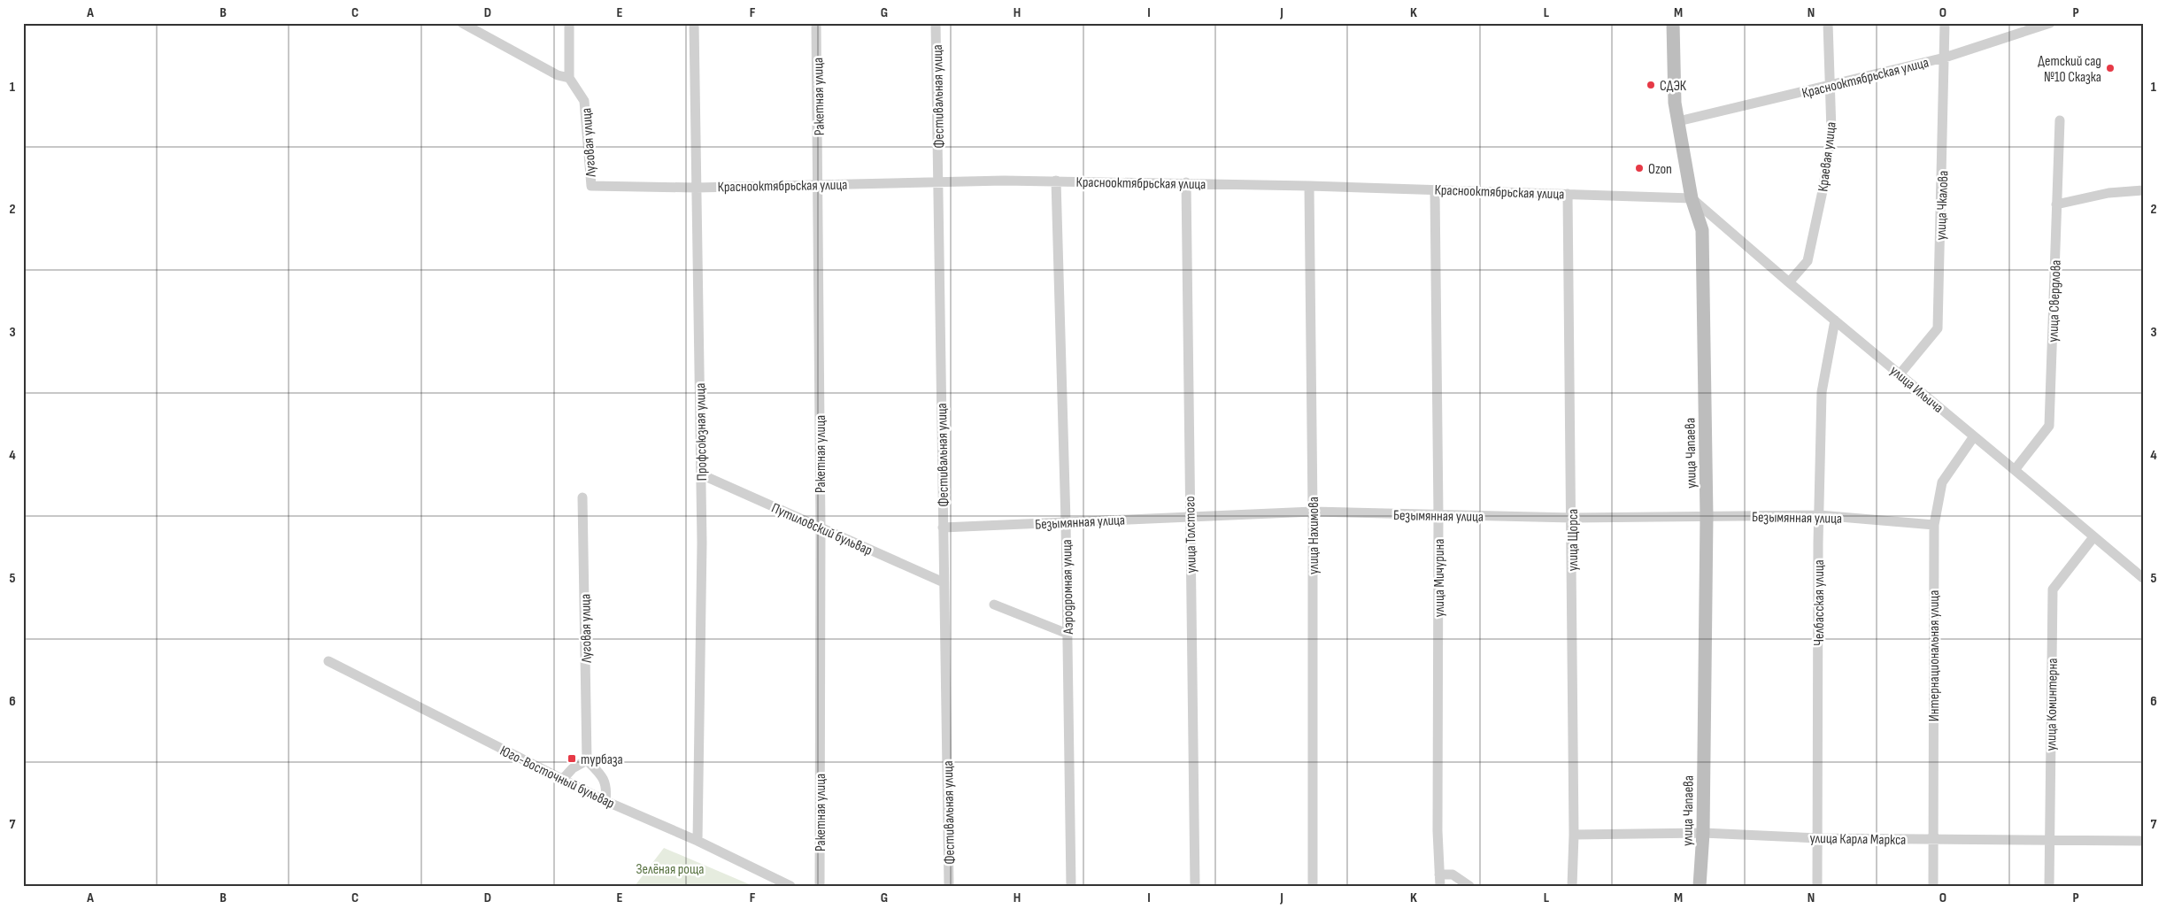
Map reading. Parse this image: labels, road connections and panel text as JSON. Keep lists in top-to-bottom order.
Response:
{
  "streets": {
    "main road": ["улица Чапаева"],
    "street": [
      "Краснооктябрьская улица",
      "Ракетная улица",
      "Фестивальная улица",
      "Луговая улица",
      "Краевая улица",
      "улица Чкалова",
      "улица Свердлова",
      "улица Ильича",
      "Профсоюзная улица",
      "Безымянная улица",
      "Путиловский бульвар",
      "улица Толстого",
      "улица Нахимова",
      "улица Щорса",
      "улица Мичурина",
      "Аэродромная улица",
      "Челбасская улица",
      "Интернациональная улица",
      "улица Коминтерна",
      "Юго-Восточный бульвар",
      "улица Карла Маркса"
    ]
  },
  "crossings": [
    ["Краснооктябрьская улица", "Ракетная улица"],
    ["Краснооктябрьская улица", "Фестивальная улица"],
    ["Краснооктябрьская улица", "Луговая улица"],
    ["Краснооктябрьская улица", "Краевая улица"],
    ["Краснооктябрьская улица", "улица Чкалова"],
    ["Краснооктябрьская улица", "улица Ильича"],
    ["Краснооктябрьская улица", "Профсоюзная улица"],
    ["Краснооктябрьская улица", "улица Чапаева"],
    ["Краснооктябрьская улица", "улица Толстого"],
    ["Краснооктябрьская улица", "улица Нахимова"],
    ["Краснооктябрьская улица", "улица Щорса"],
    ["Краснооктябрьская улица", "улица Мичурина"],
    ["Краснооктябрьская улица", "Аэродромная улица"],
    ["Ракетная улица", "Путиловский бульвар"],
    ["Фестивальная улица", "Безымянная улица"],
    ["Фестивальная улица", "Путиловский бульвар"],
    ["Краевая улица", "улица Ильича"],
    ["улица Чкалова", "улица Ильича"],
    ["улица Свердлова", "улица Ильича"],
    ["улица Ильича", "улица Чапаева"],
    ["улица Ильича", "Челбасская улица"],
    ["улица Ильича", "Интернациональная улица"],
    ["улица Ильича", "улица Коминтерна"],
    ["Профсоюзная улица", "Путиловский бульвар"],
    ["Профсоюзная улица", "Юго-Восточный бульвар"],
    ["улица Чапаева", "Безымянная улица"],
    ["улица Чапаева", "улица Карла Маркса"],
    ["Безымянная улица", "улица Толстого"],
    ["Безымянная улица", "улица Нахимова"],
    ["Безымянная улица", "улица Щорса"],
    ["Безымянная улица", "улица Мичурина"],
    ["Безымянная улица", "Аэродромная улица"],
    ["Безымянная улица", "Челбасская улица"],
    ["Безымянная улица", "Интернациональная улица"],
    ["улица Щорса", "улица Карла Маркса"],
    ["Челбасская улица", "улица Карла Маркса"],
    ["Интернациональная улица", "улица Карла Маркса"],
    ["улица Коминтерна", "улица Карла Маркса"]
  ],
  "parks": ["Зелёная роща"],
  "places": {
    "other": ["Детский сад №10 Сказка", "СДЭК", "Ozon"],
    "transit": ["турбаза"]
  },
  "grid": {
    "columns": [
      "A",
      "B",
      "C",
      "D",
      "E",
      "F",
      "G",
      "H",
      "I",
      "J",
      "K",
      "L",
      "M",
      "N",
      "O",
      "P"
    ],
    "rows": [
      "1",
      "2",
      "3",
      "4",
      "5",
      "6",
      "7"
    ]
  }
}
